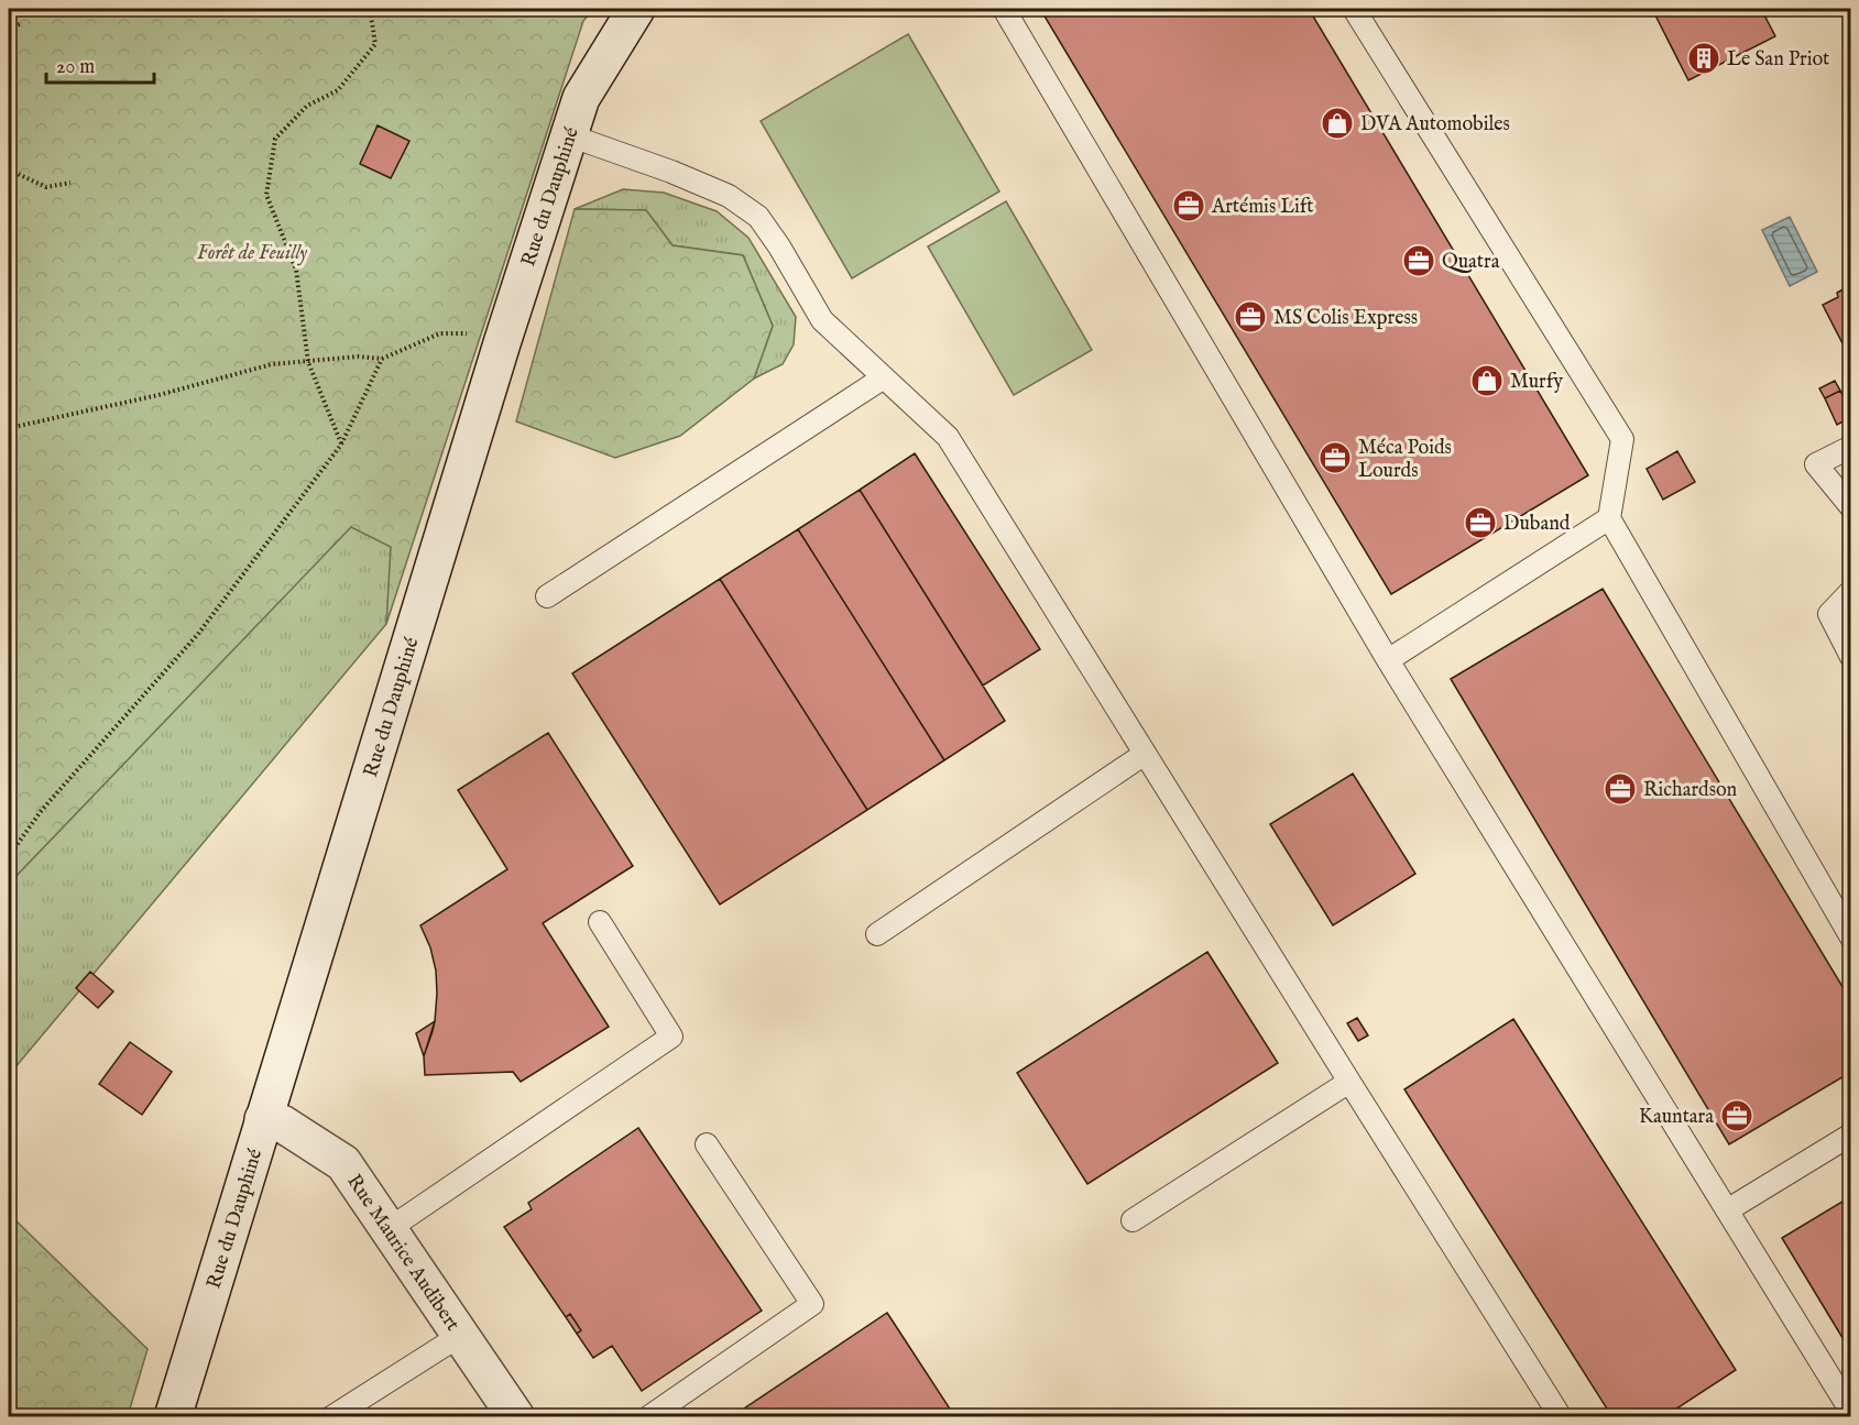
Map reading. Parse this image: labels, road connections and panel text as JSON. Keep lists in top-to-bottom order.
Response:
{
  "streets": {
    "street": ["Rue du Dauphiné", "Rue Maurice Audibert"]
  },
  "crossings": [
    ["Rue du Dauphiné", "Rue Maurice Audibert"]
  ],
  "parks": ["Forêt de Feuilly"],
  "places": {
    "building": ["Le San Priot"],
    "shop": ["DVA Automobiles", "Murfy"],
    "office": [
      "Artémis Lift",
      "Quatra",
      "MS Colis Express",
      "Méca Poids Lourds",
      "Duband",
      "Richardson",
      "Kauntara"
    ]
  },
  "scale_bar": "20 m"
}
